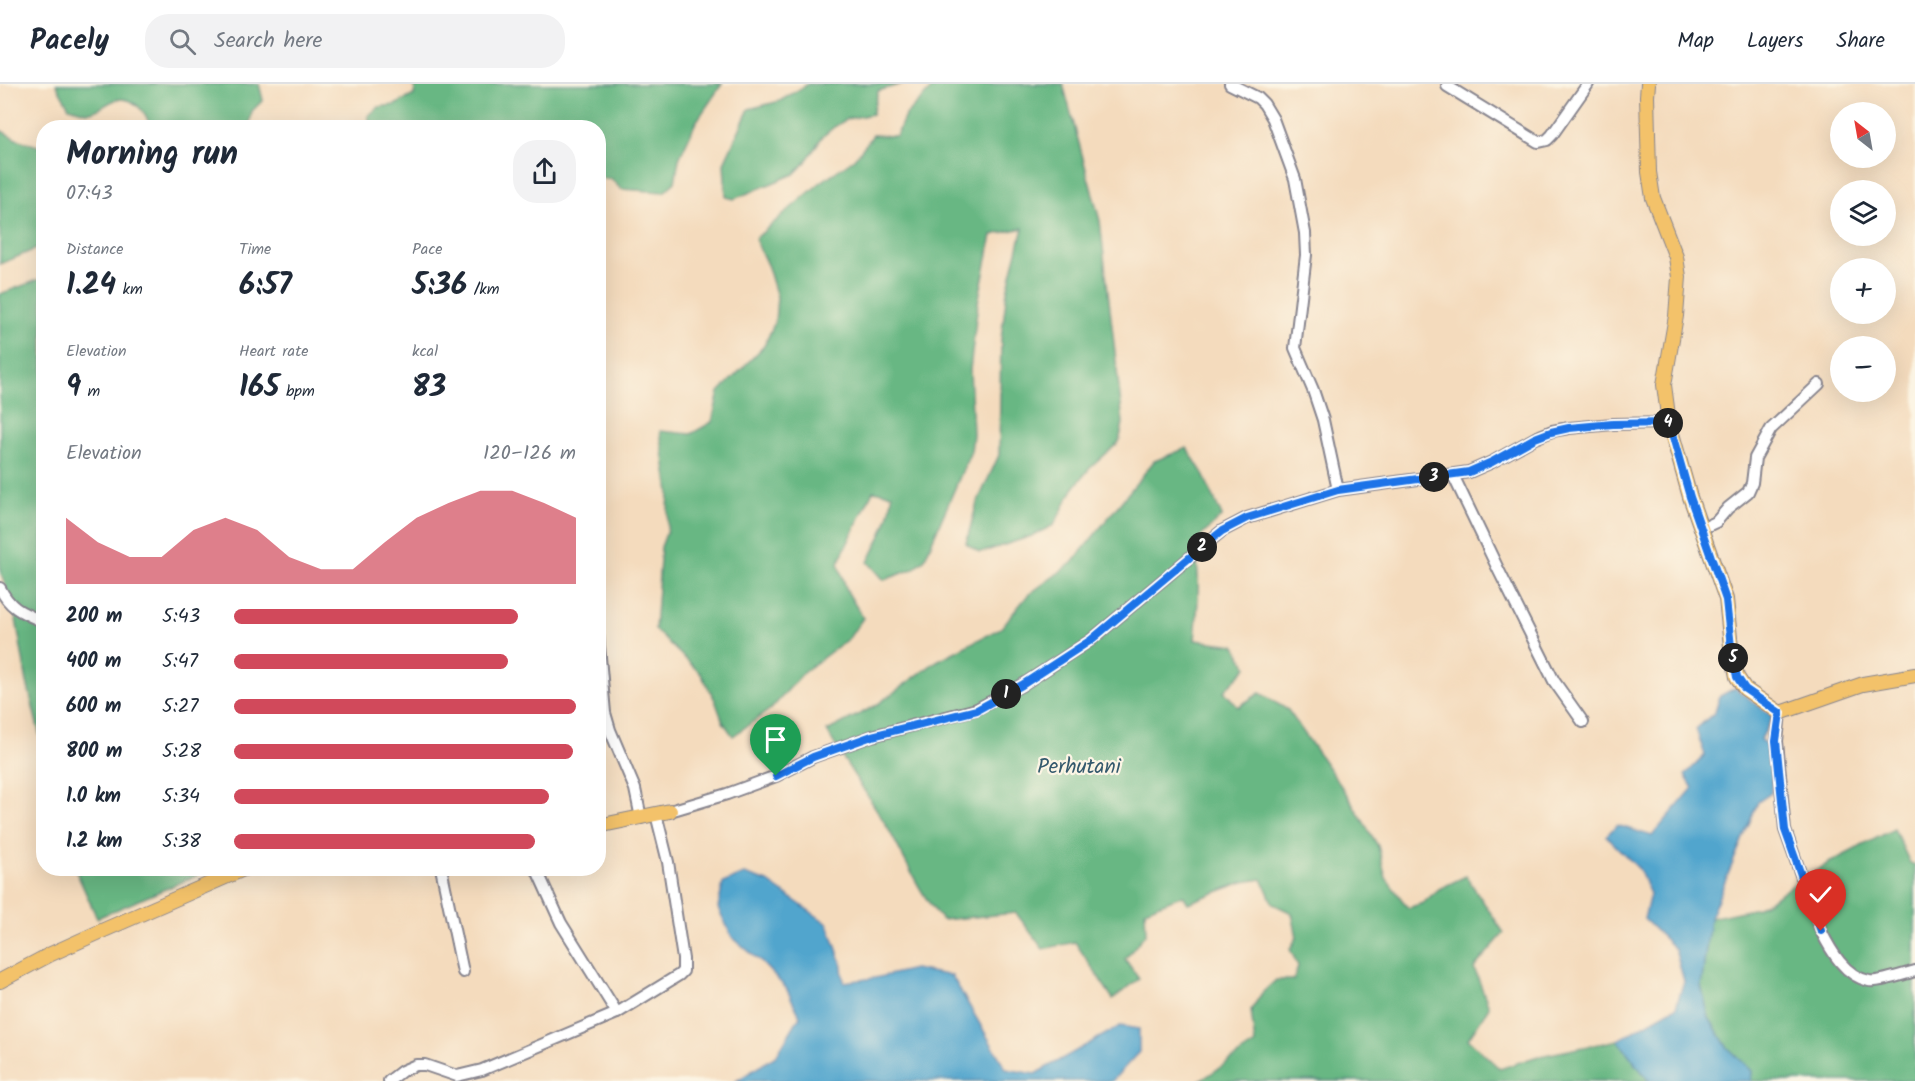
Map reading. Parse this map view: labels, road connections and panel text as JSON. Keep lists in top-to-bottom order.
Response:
{
  "parks": ["Perhutani"],
  "north": "top left",
  "page": {
    "header": "Pacely",
    "search": "Search here",
    "nav": ["Map", "Layers", "Share"],
    "map_buttons": ["+", "−"],
    "heading": ["Morning run", "07:43"],
    "stats": [
      ["Distance", "1.24 km"],
      ["Time", "6:57"],
      ["Pace", "5:36 /km"],
      ["Elevation", "9 m"],
      ["Heart rate", "165 bpm"],
      ["kcal", "83"]
    ],
    "pins": [
      "4",
      "3",
      "2",
      "5",
      "1"
    ],
    "chart": ["Elevation", "120–126 m"],
    "list": [
      {
        "name": "200 m",
        "note": "5:43"
      },
      {
        "name": "400 m",
        "note": "5:47"
      },
      {
        "name": "600 m",
        "note": "5:27"
      },
      {
        "name": "800 m",
        "note": "5:28"
      },
      {
        "name": "1.0 km",
        "note": "5:34"
      },
      {
        "name": "1.2 km",
        "note": "5:38"
      }
    ]
  }
}
